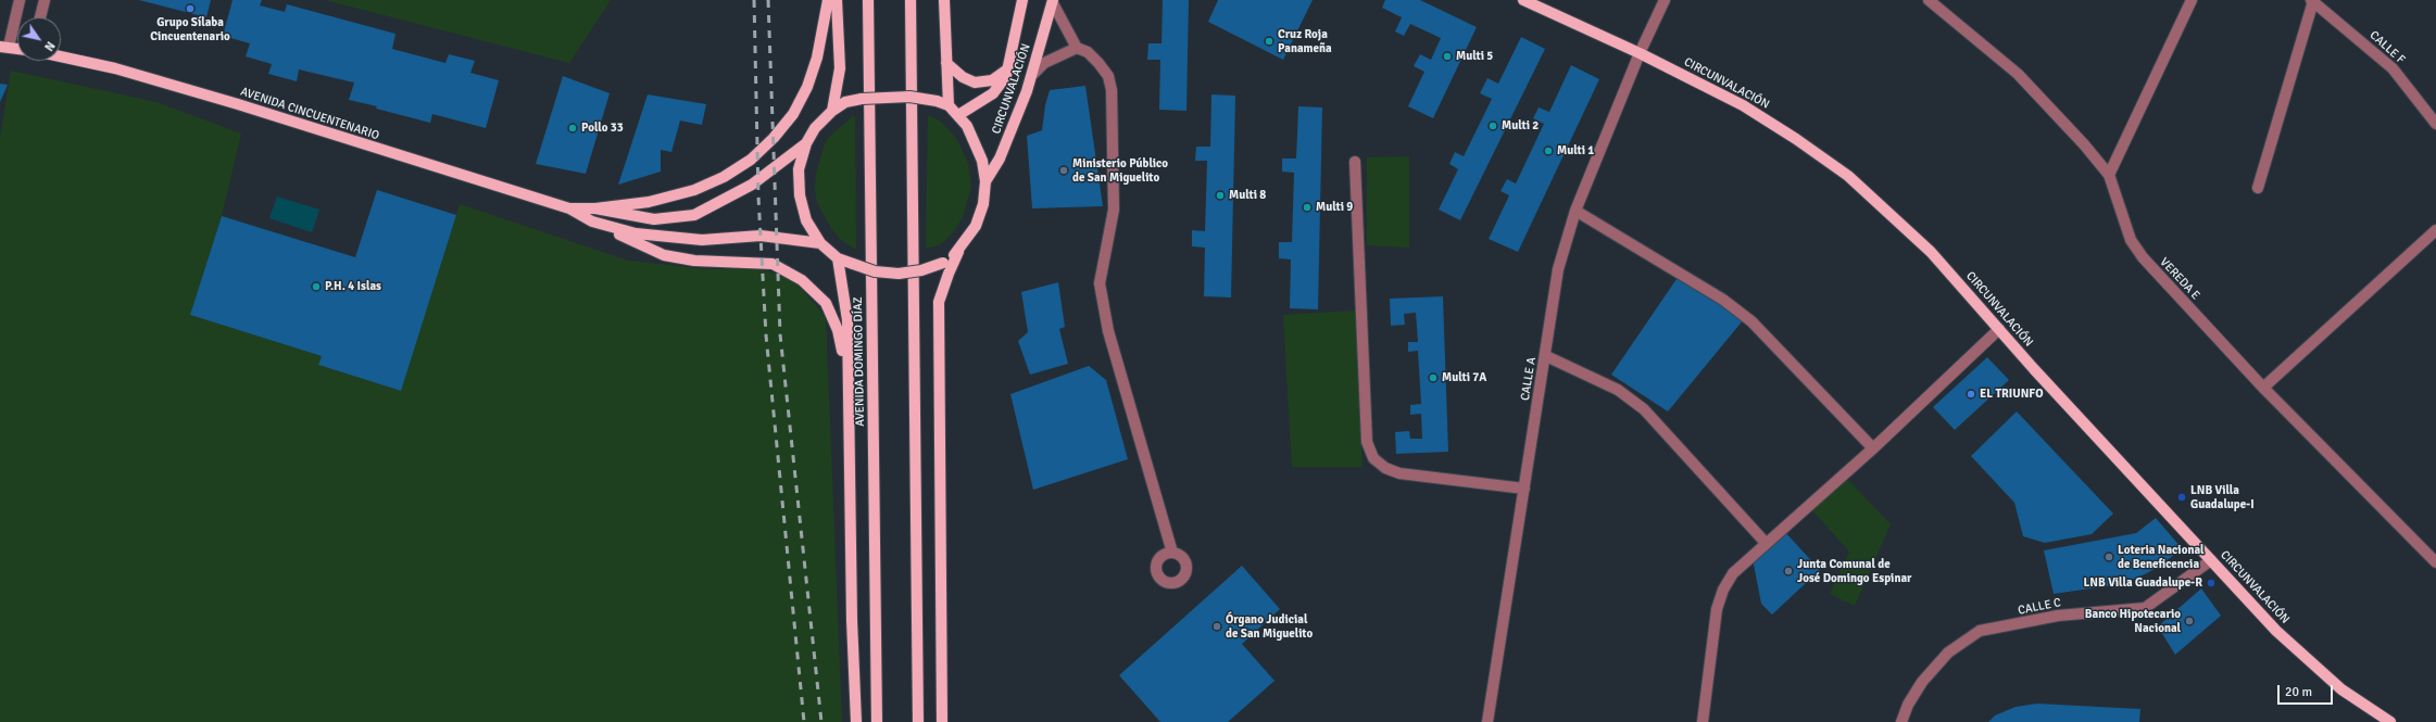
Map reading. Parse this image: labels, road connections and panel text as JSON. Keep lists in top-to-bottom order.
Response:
{
  "streets": {
    "main road": ["CIRCUNVALACIÓN", "AVENIDA CINCUENTENARIO", "AVENIDA DOMINGO DÍAZ"],
    "street": [
      "CALLE F",
      "VEREDA E",
      "CALLE A",
      "CALLE C"
    ]
  },
  "crossings": [
    ["CIRCUNVALACIÓN", "CALLE A"],
    ["CIRCUNVALACIÓN", "CALLE C"]
  ],
  "places": [
    "Grupo Sílaba Cincuentenario",
    "Cruz Roja Panameña",
    "Multi 5",
    "Multi 2",
    "Pollo 33",
    "Multi 1",
    "Ministerio Público de San Miguelito",
    "Multi 8",
    "Multi 9",
    "P.H. 4 Islas",
    "Multi 7A",
    "EL TRIUNFO",
    "LNB Villa Guadalupe-I",
    "Loteria Nacional de Beneficencia",
    "Junta Comunal de José Domingo Espinar",
    "LNB Villa Guadalupe-R",
    "Banco Hipotecario Nacional",
    "Órgano Judicial de San Miguelito"
  ],
  "scale_bar": "20 m",
  "north": "bottom right"
}
